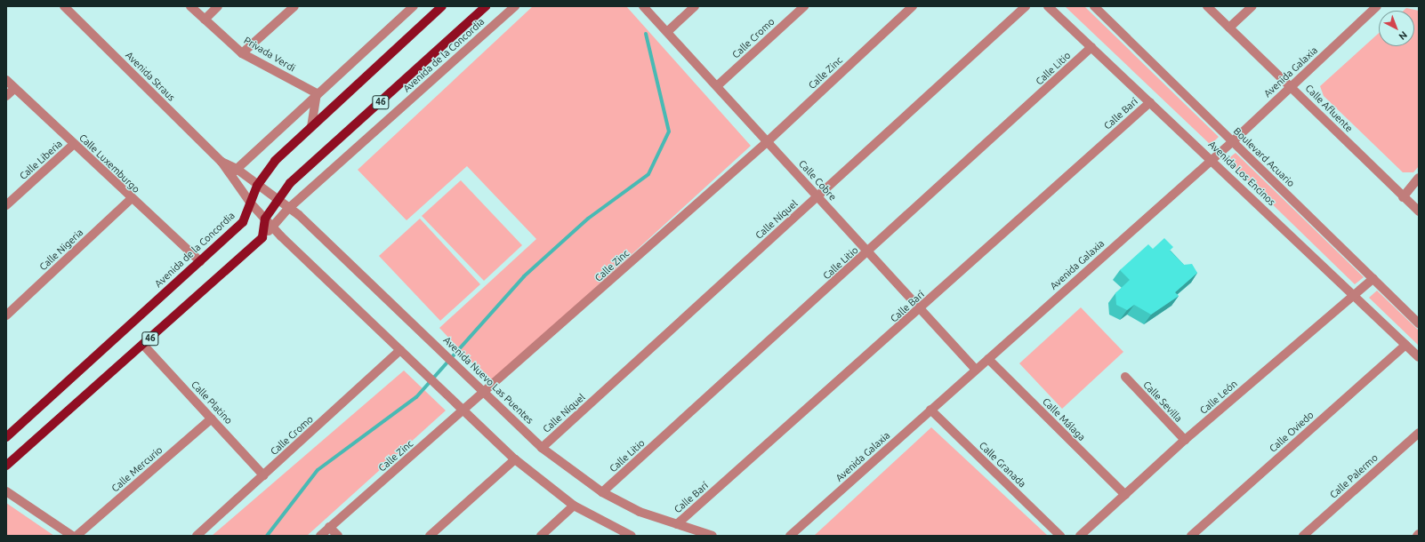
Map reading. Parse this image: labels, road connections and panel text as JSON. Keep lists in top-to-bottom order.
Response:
{
  "streets": {
    "main road": ["Avenida de la Concordia", "46"],
    "street": [
      "Calle Cromo",
      "Privada Verdi",
      "Calle Litio",
      "Avenida Galaxia",
      "Calle Zinc",
      "Avenida Straus",
      "Calle Afluente",
      "Calle Barí",
      "Boulevard Acuario",
      "Calle Liberia",
      "Calle Luxemburgo",
      "Avenida Los Encinos",
      "Calle Cobre",
      "Calle Níquel",
      "Calle Nigeria",
      "Avenida Nuevo Las Puentes",
      "Calle León",
      "Calle Sevilla",
      "Calle Platino",
      "Calle Málaga",
      "Calle Oviedo",
      "Calle Granada",
      "Calle Mercurio",
      "Calle Palermo"
    ]
  },
  "crossings": [
    ["Calle Cromo", "Calle Cobre"],
    ["Calle Cromo", "Calle Platino"],
    ["Avenida de la Concordia", "Avenida Straus"],
    ["Avenida de la Concordia", "Calle Luxemburgo"],
    ["Avenida de la Concordia", "Avenida Nuevo Las Puentes"],
    ["Avenida de la Concordia", "Calle Platino"],
    ["Calle Litio", "Avenida Los Encinos"],
    ["Calle Litio", "Calle Cobre"],
    ["Calle Litio", "Avenida Nuevo Las Puentes"],
    ["Avenida Galaxia", "Calle Afluente"],
    ["Avenida Galaxia", "Boulevard Acuario"],
    ["Avenida Galaxia", "Avenida Los Encinos"],
    ["Avenida Galaxia", "Calle Cobre"],
    ["Avenida Galaxia", "Calle Málaga"],
    ["Avenida Galaxia", "Calle Granada"],
    ["Calle Zinc", "Calle Cobre"],
    ["Calle Zinc", "Avenida Nuevo Las Puentes"],
    ["Avenida Straus", "Avenida Nuevo Las Puentes"],
    ["Calle Barí", "Avenida Los Encinos"],
    ["Calle Barí", "Calle Cobre"],
    ["Calle Barí", "Avenida Nuevo Las Puentes"],
    ["Boulevard Acuario", "Calle León"],
    ["Calle Liberia", "Calle Luxemburgo"],
    ["Calle Luxemburgo", "Calle Nigeria"],
    ["Avenida Los Encinos", "Calle León"],
    ["Avenida Los Encinos", "Calle Oviedo"],
    ["Calle Cobre", "Calle Níquel"],
    ["Calle Níquel", "Avenida Nuevo Las Puentes"],
    ["Calle León", "Calle Sevilla"],
    ["Calle León", "Calle Málaga"],
    ["Calle Platino", "Calle Mercurio"]
  ],
  "north": "bottom right"
}
